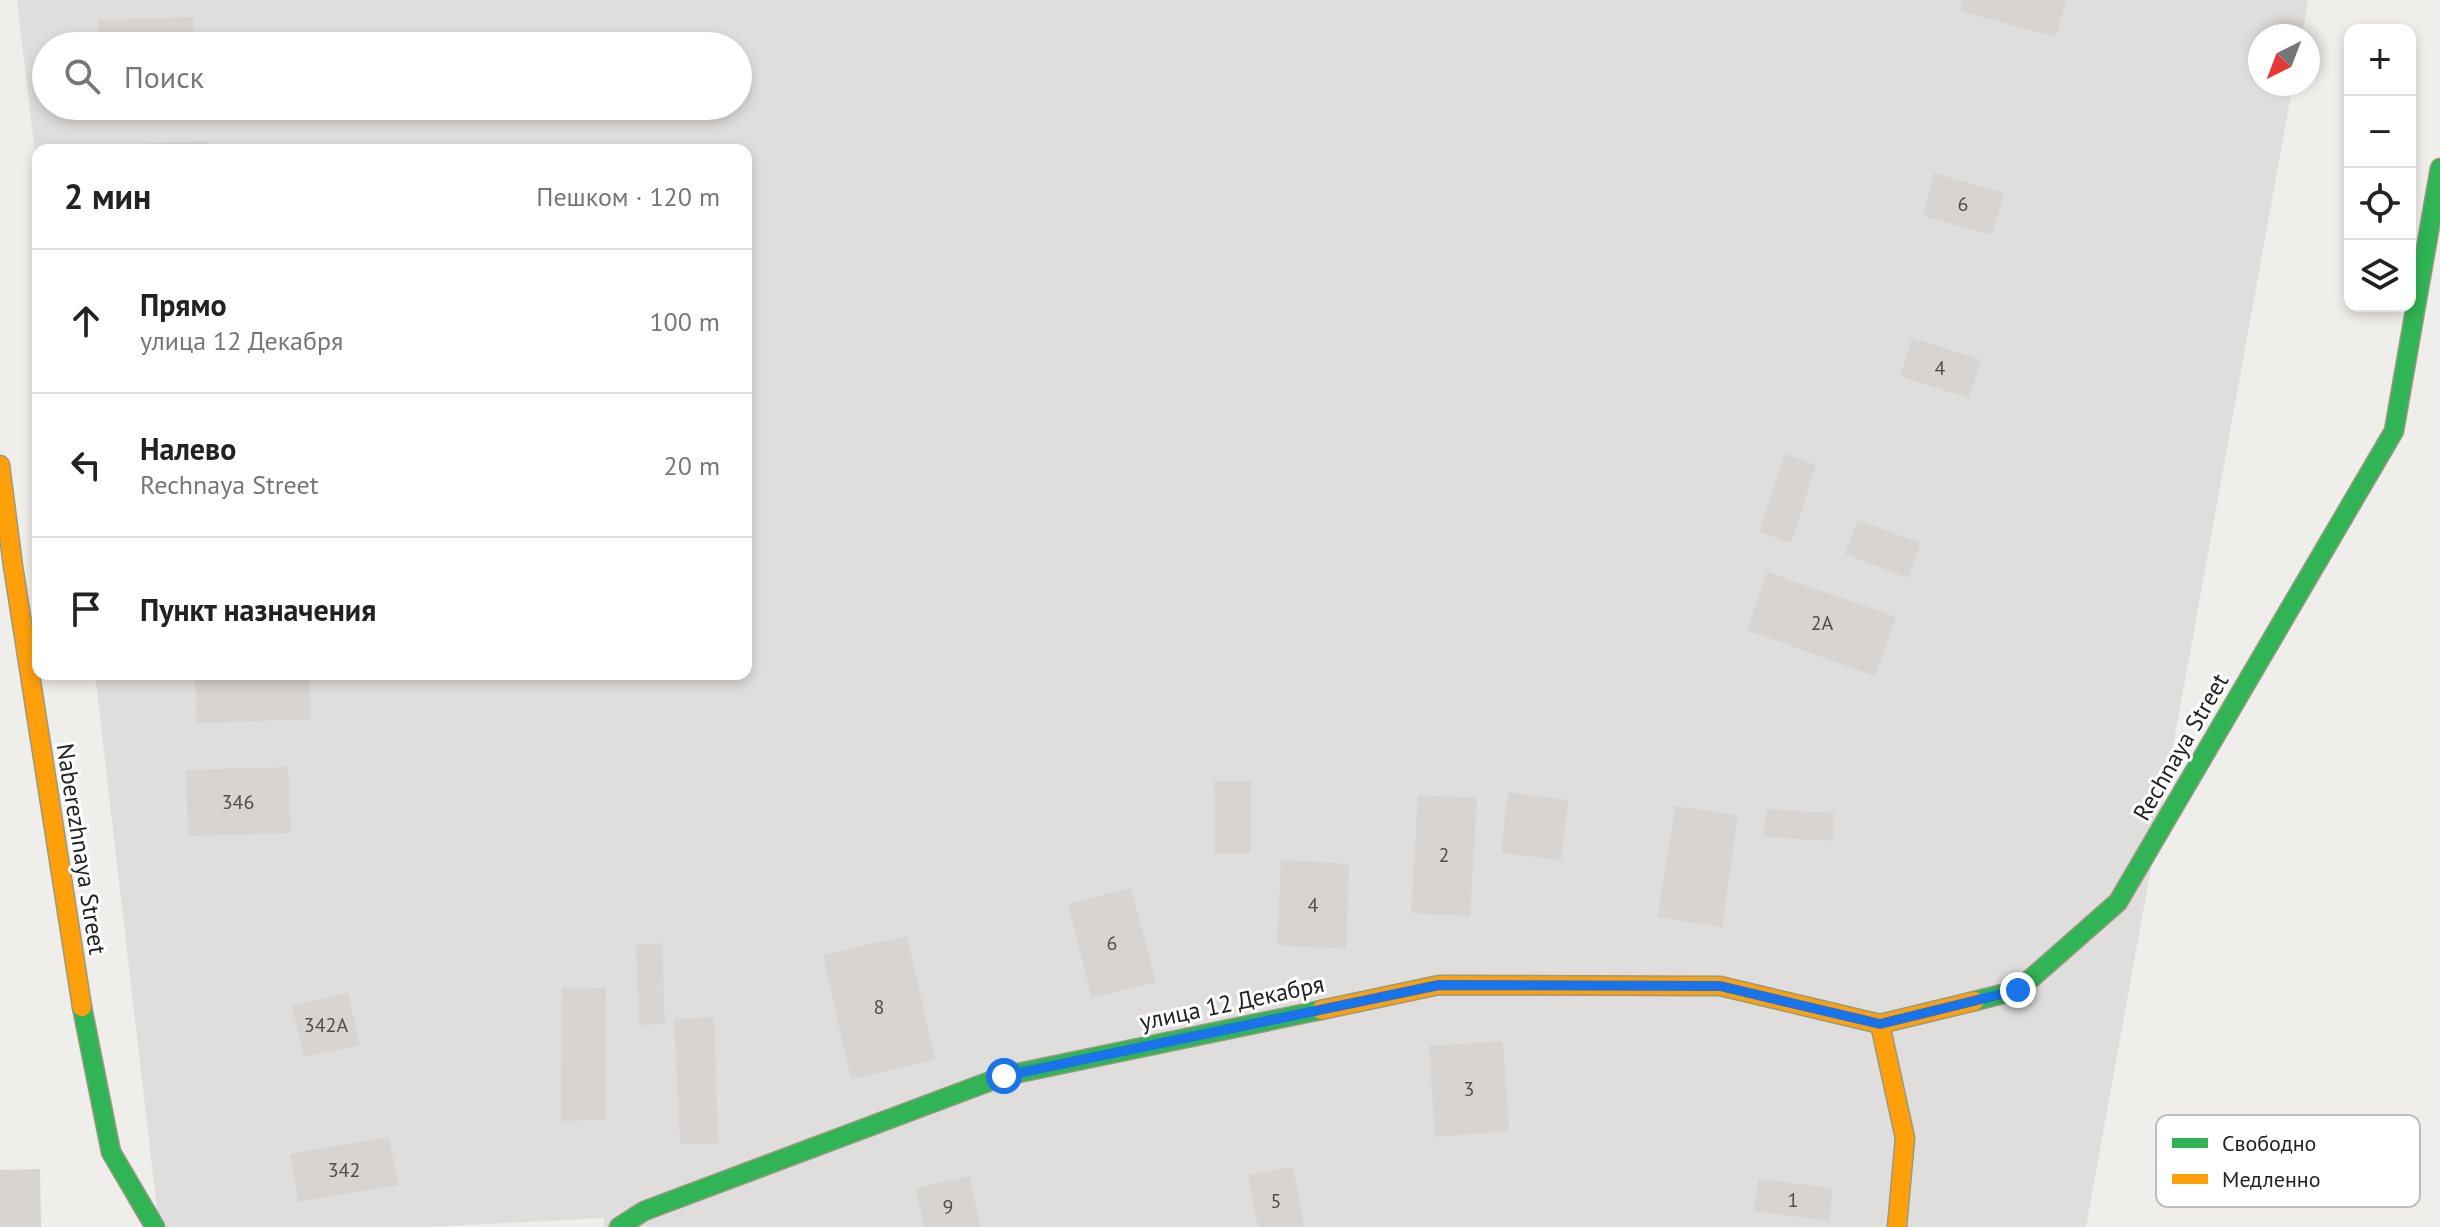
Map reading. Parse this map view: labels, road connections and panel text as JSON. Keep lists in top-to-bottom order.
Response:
{
  "streets": {
    "street": ["Rechnaya Street", "Naberezhnaya Street", "улица 12 Декабря"]
  },
  "crossings": [
    ["Rechnaya Street", "улица 12 Декабря"]
  ],
  "house_numbers": [
    "6",
    "4",
    "2А",
    "346",
    "2",
    "4",
    "6",
    "8",
    "342А",
    "3",
    "342",
    "1",
    "5",
    "9"
  ],
  "legend": ["Свободно", "Медленно"],
  "north": "bottom left",
  "page": {
    "map_buttons": ["+", "−"],
    "search": "Поиск",
    "heading": ["2 мин", "Пешком · 120 m"],
    "list": [
      ["Прямо", "улица 12 Декабря", "100 m"],
      ["Налево", "Rechnaya Street", "20 m"],
      "Пункт назначения"
    ]
  }
}
